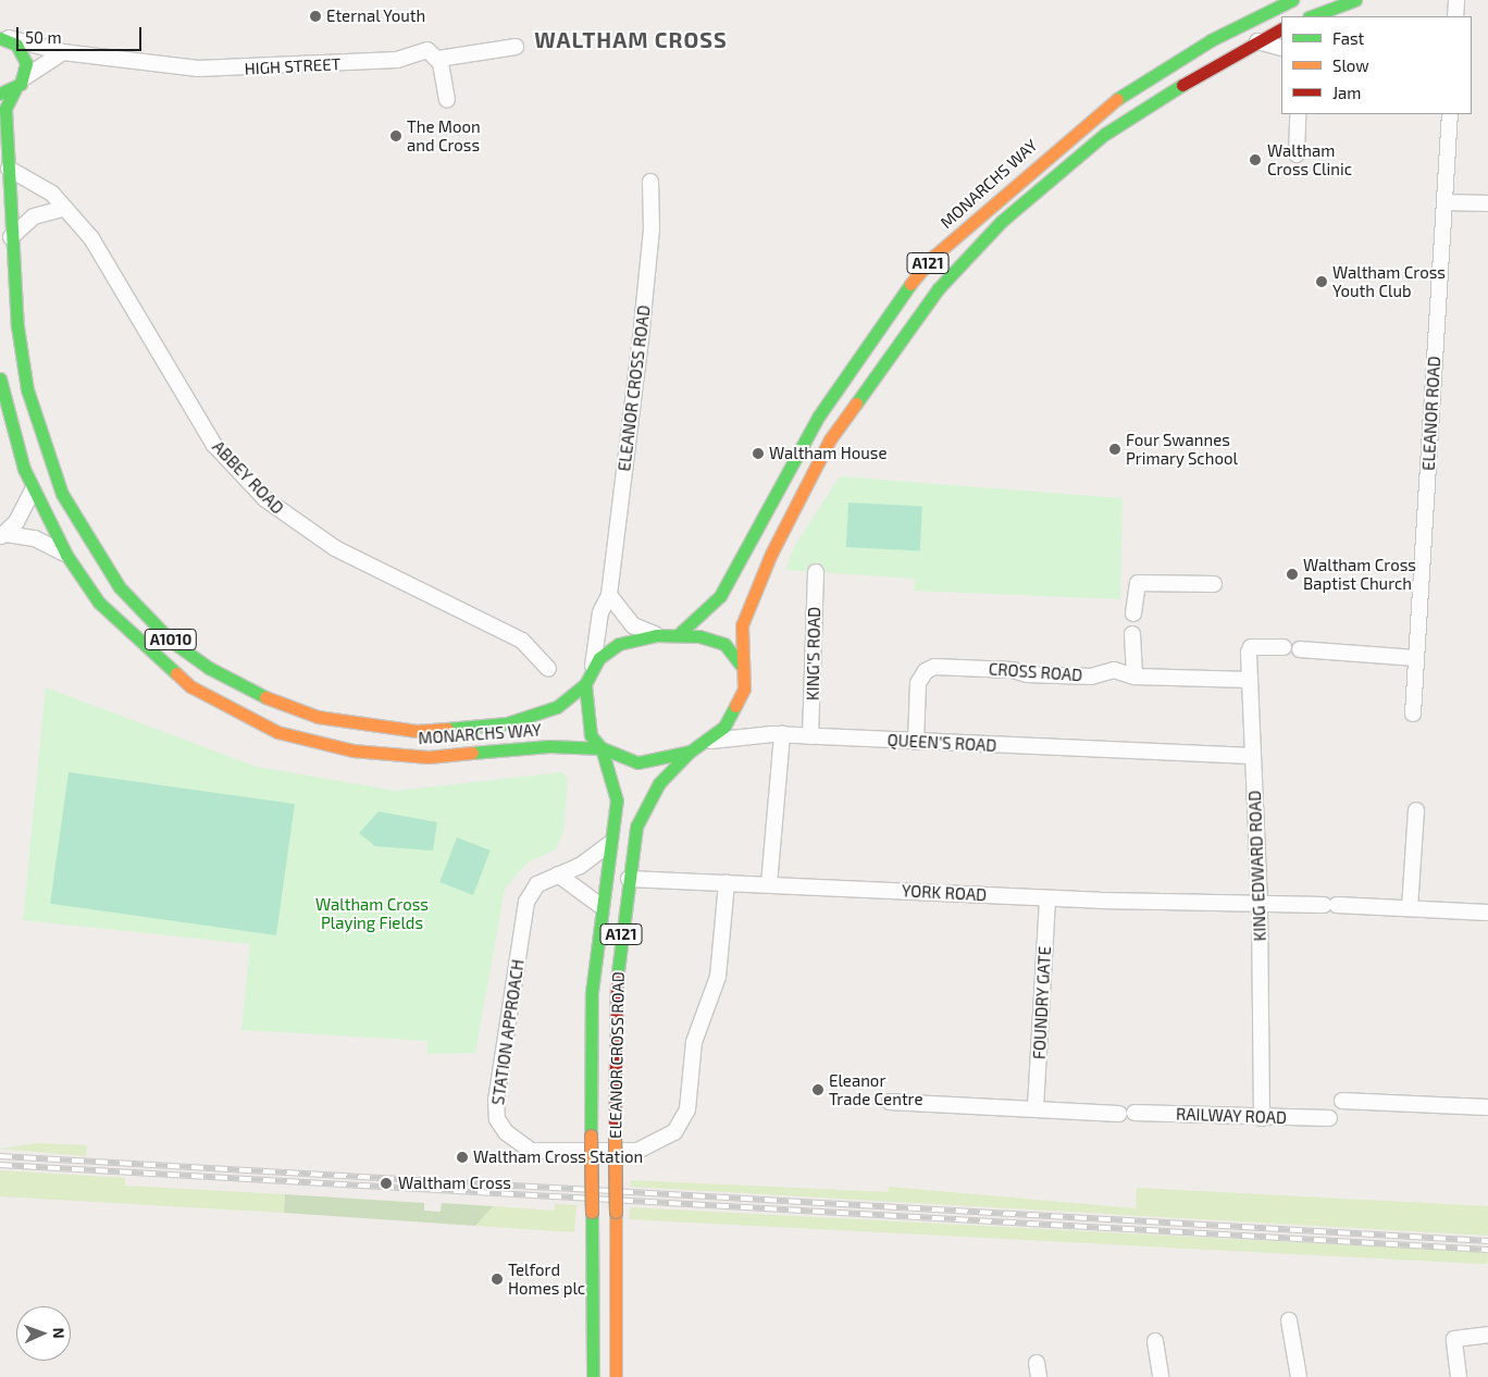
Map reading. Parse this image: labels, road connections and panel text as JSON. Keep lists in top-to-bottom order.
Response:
{
  "streets": {
    "main road": [
      "MONARCHS WAY",
      "A121",
      "ELEANOR CROSS ROAD",
      "A1010"
    ],
    "street": [
      "HIGH STREET",
      "ELEANOR ROAD",
      "ABBEY ROAD",
      "KING'S ROAD",
      "CROSS ROAD",
      "QUEEN'S ROAD",
      "KING EDWARD ROAD",
      "YORK ROAD",
      "FOUNDRY GATE",
      "STATION APPROACH",
      "RAILWAY ROAD"
    ]
  },
  "crossings": [
    ["MONARCHS WAY", "A121"],
    ["MONARCHS WAY", "ELEANOR CROSS ROAD"],
    ["MONARCHS WAY", "ABBEY ROAD"],
    ["MONARCHS WAY", "QUEEN'S ROAD"],
    ["A121", "ELEANOR CROSS ROAD"],
    ["A121", "QUEEN'S ROAD"],
    ["ELEANOR CROSS ROAD", "QUEEN'S ROAD"],
    ["ELEANOR CROSS ROAD", "YORK ROAD"],
    ["ELEANOR CROSS ROAD", "STATION APPROACH"],
    ["KING'S ROAD", "QUEEN'S ROAD"],
    ["CROSS ROAD", "QUEEN'S ROAD"],
    ["CROSS ROAD", "KING EDWARD ROAD"],
    ["QUEEN'S ROAD", "KING EDWARD ROAD"],
    ["KING EDWARD ROAD", "YORK ROAD"],
    ["KING EDWARD ROAD", "RAILWAY ROAD"],
    ["YORK ROAD", "FOUNDRY GATE"],
    ["YORK ROAD", "STATION APPROACH"]
  ],
  "districts": ["WALTHAM CROSS"],
  "parks": ["Waltham Cross Playing Fields"],
  "places": [
    "Eternal Youth",
    "The Moon and Cross",
    "Waltham Cross Clinic",
    "Waltham Cross Youth Club",
    "Four Swannes Primary School",
    "Waltham House",
    "Waltham Cross Baptist Church",
    "Eleanor Trade Centre",
    "Waltham Cross Station",
    "Waltham Cross",
    "Telford Homes plc"
  ],
  "legend": ["Fast", "Slow", "Jam"],
  "scale_bar": "50 m",
  "north": "right"
}
